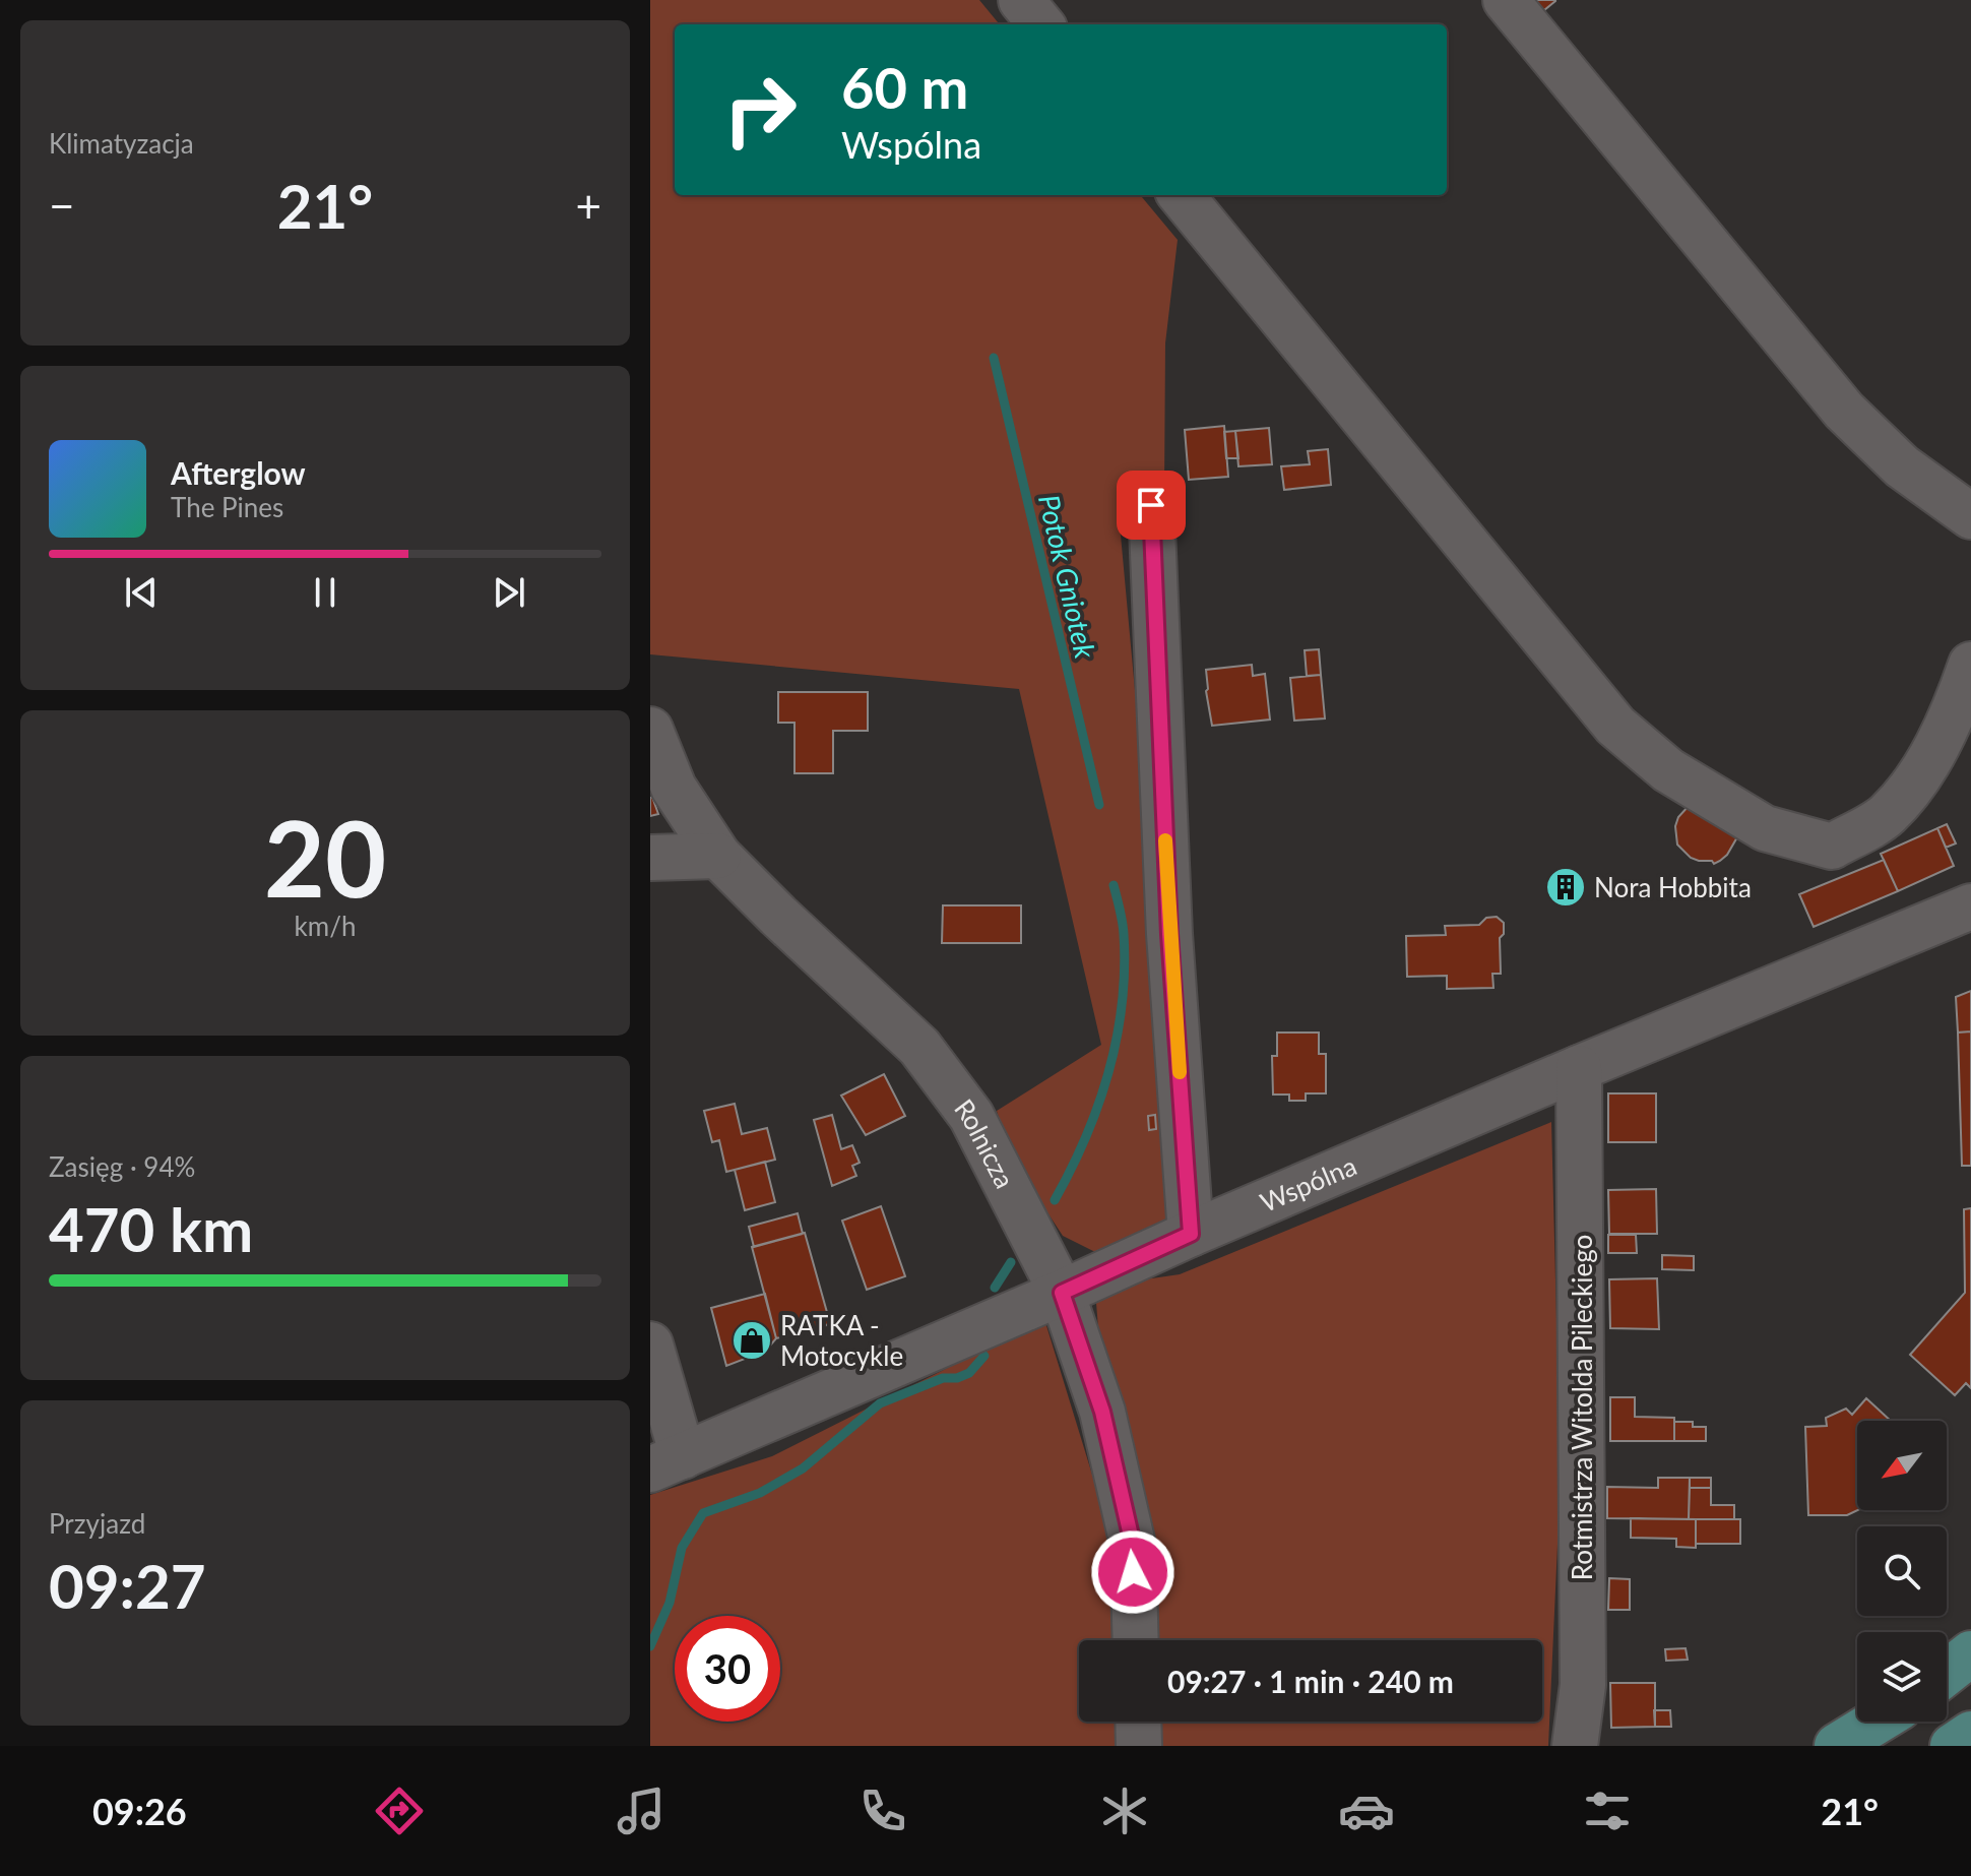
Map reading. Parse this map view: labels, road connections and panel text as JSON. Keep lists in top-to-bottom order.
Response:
{
  "streets": {
    "street": ["Rolnicza", "Wspólna", "Rotmistrza Witolda Pileckiego"]
  },
  "crossings": [
    ["Rolnicza", "Wspólna"],
    ["Wspólna", "Rotmistrza Witolda Pileckiego"]
  ],
  "water": ["Potok Gniotek"],
  "places": {
    "building": ["Nora Hobbita"],
    "shop": ["RATKA - Motocykle"]
  },
  "north": "bottom left",
  "page": {
    "tile": [
      "Klimatyzacja",
      ["20", "km/h"],
      ["Zasięg · 94%", "470 km"],
      ["Przyjazd", "09:27"]
    ],
    "turn": ["60 m", "Wspólna"],
    "heat": ["−", "21°", "+"],
    "song": ["Afterglow", "The Pines"],
    "limit": "30",
    "trip": "09:27 · 1 min · 240 m",
    "tabs": ["09:26", "21°"]
  }
}
